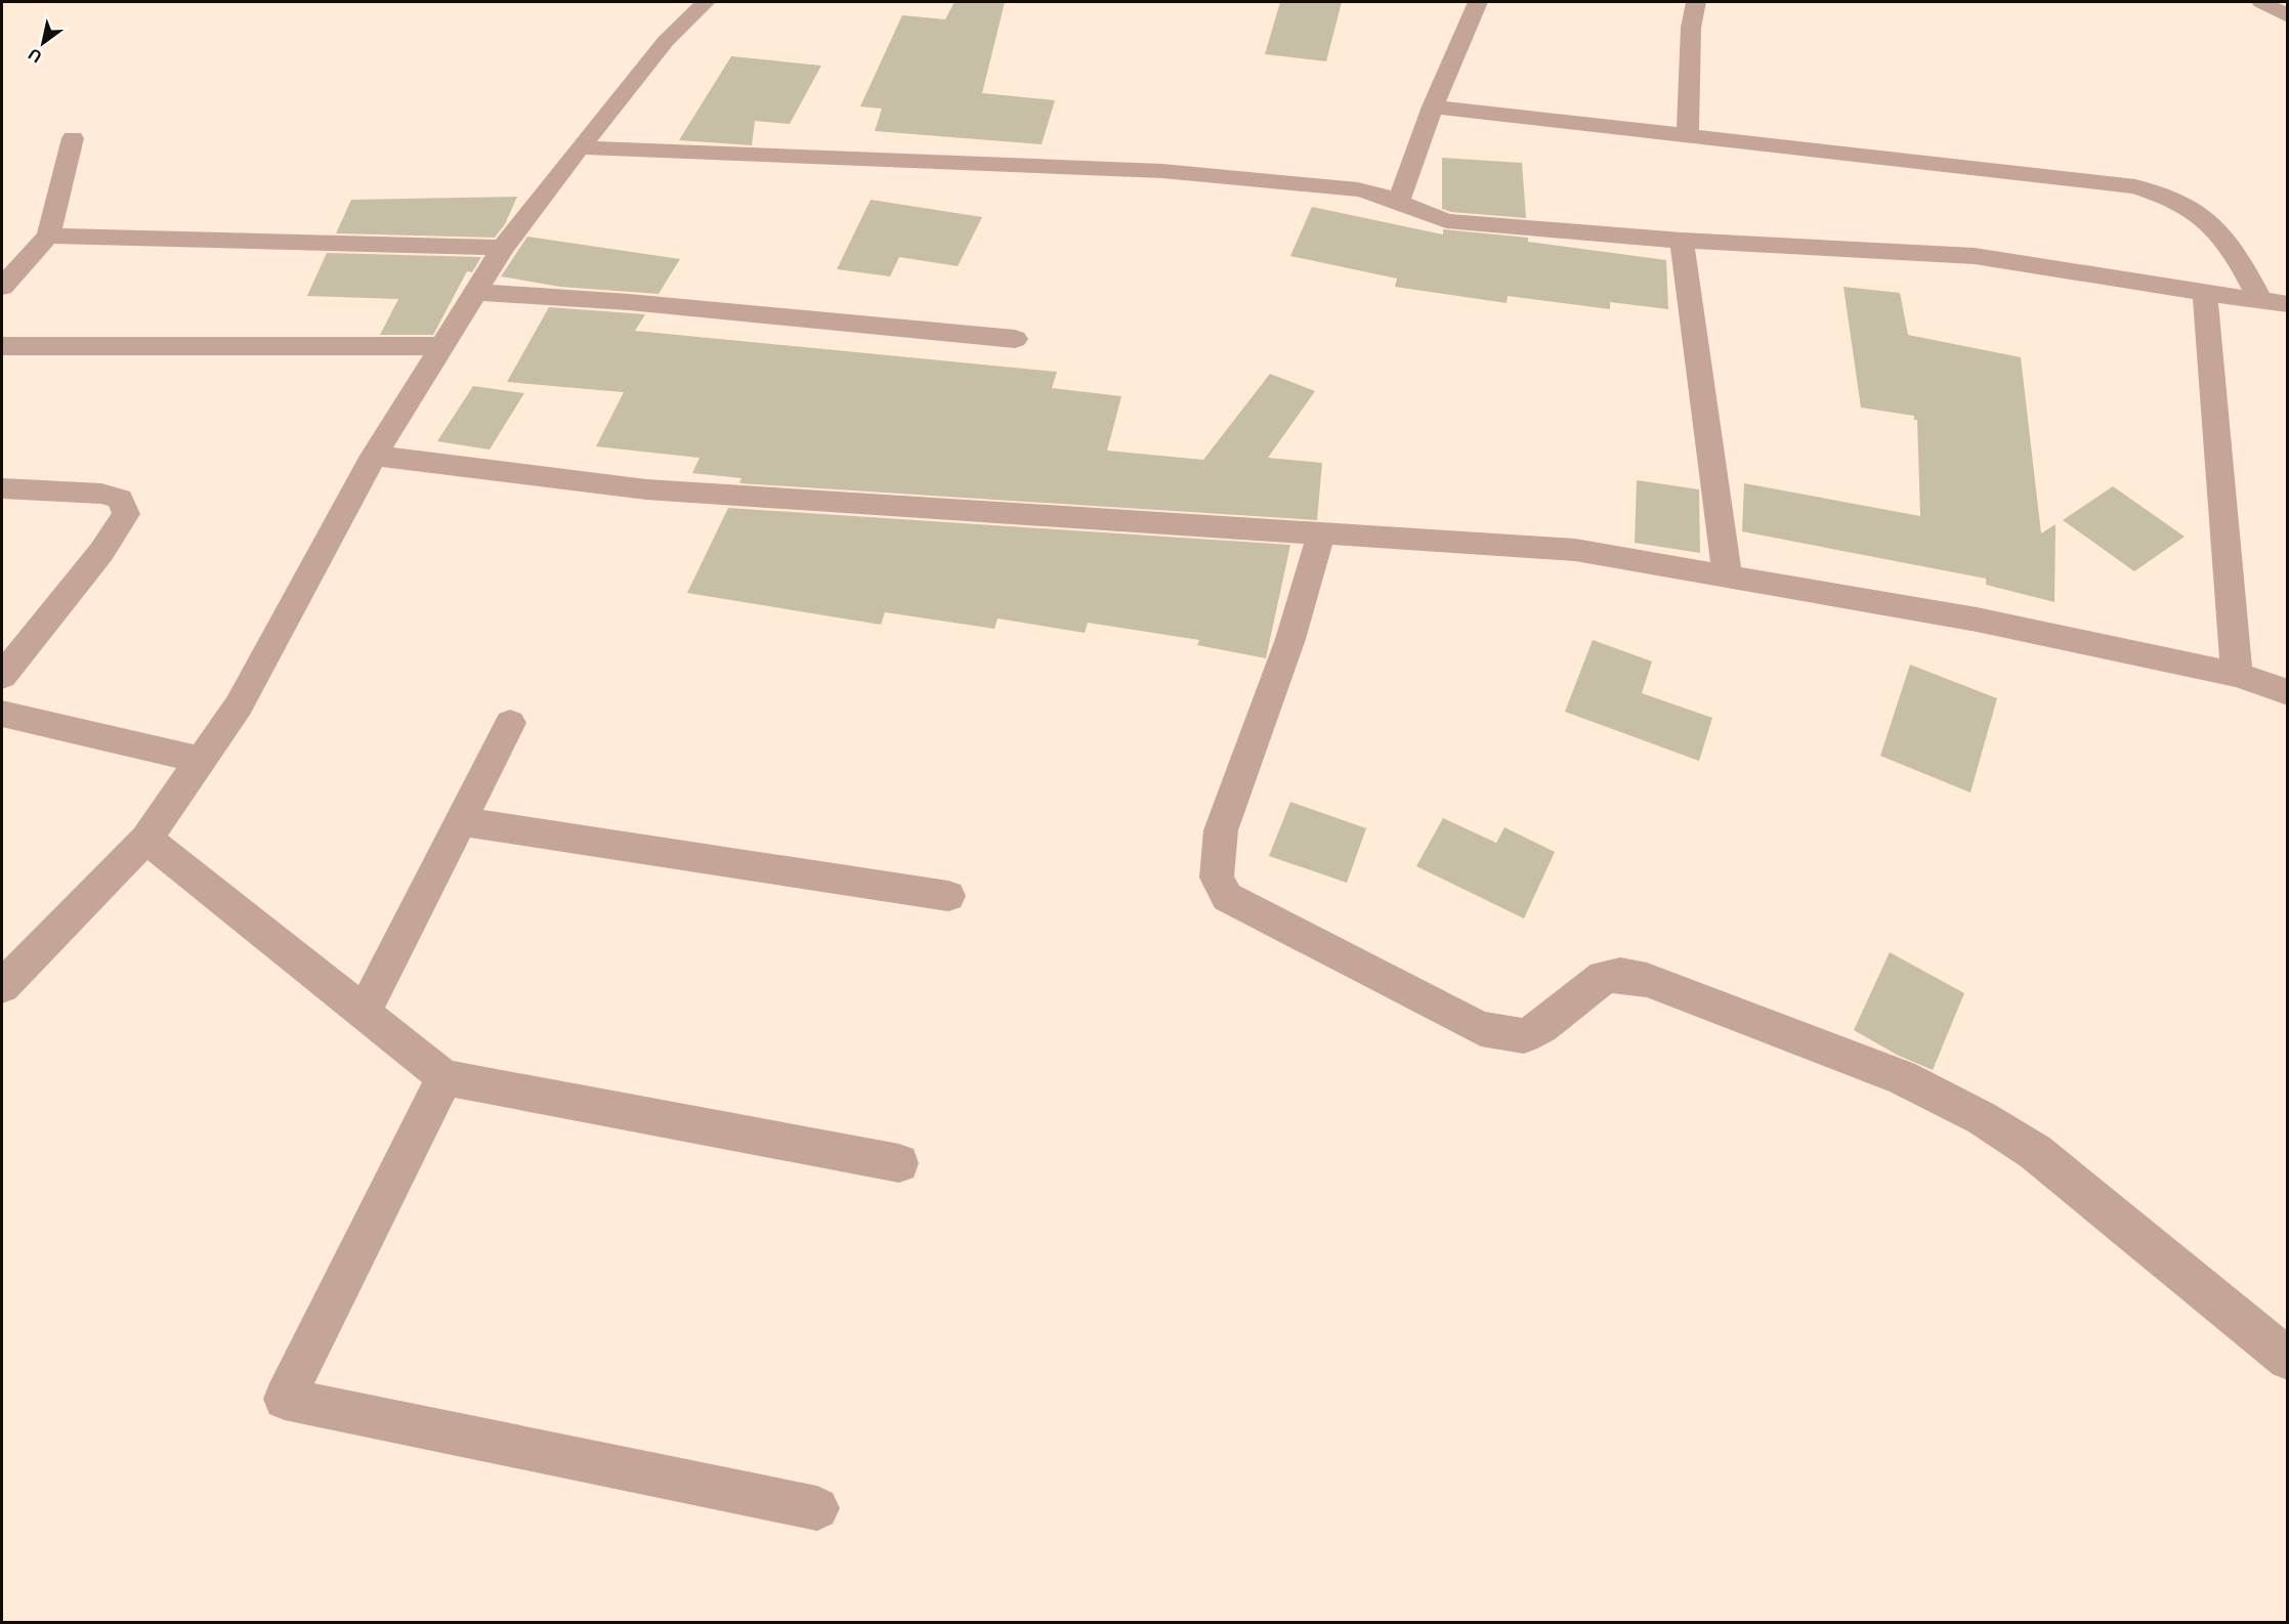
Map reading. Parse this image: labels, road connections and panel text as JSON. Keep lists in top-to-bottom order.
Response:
{
  "north": "bottom left"
}
